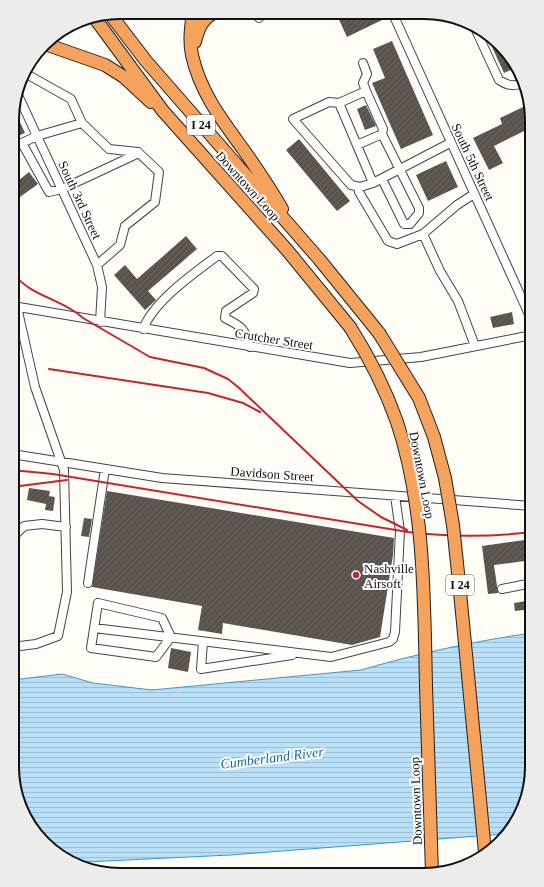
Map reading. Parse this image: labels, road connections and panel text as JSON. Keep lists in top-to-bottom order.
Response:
{
  "streets": {
    "highway": ["I 24", "Downtown Loop"],
    "street": [
      "South 5th Street",
      "South 3rd Street",
      "Crutcher Street",
      "Davidson Street"
    ]
  },
  "crossings": [
    ["South 3rd Street", "Crutcher Street"]
  ],
  "water": ["Cumberland River"],
  "places": ["Nashville Airsoft"]
}
